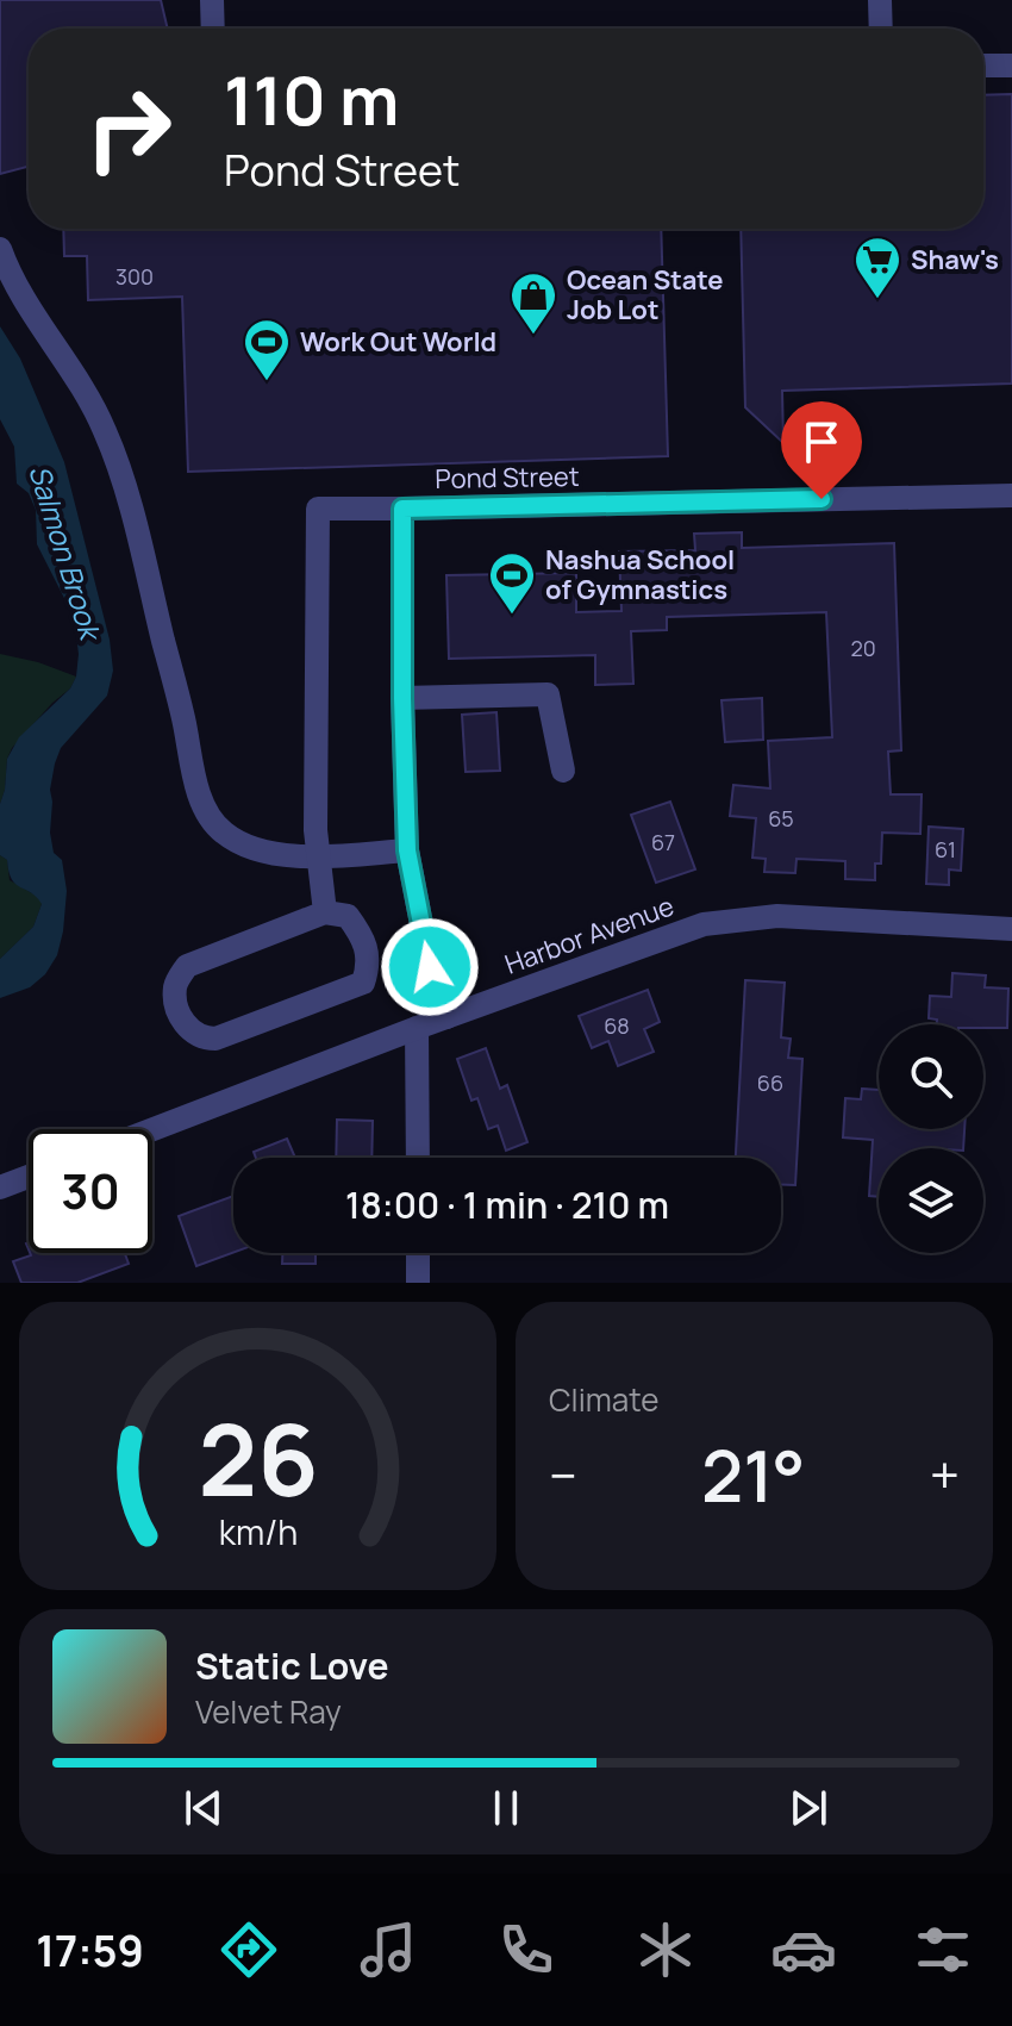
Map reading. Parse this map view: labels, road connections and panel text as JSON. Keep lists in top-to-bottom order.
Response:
{
  "streets": {
    "street": ["Pond Street", "Harbor Avenue"]
  },
  "crossings": [
    ["Pond Street", "Harbor Avenue"]
  ],
  "water": ["Salmon Brook"],
  "places": {
    "supermarket": ["Shaw's"],
    "shop": ["Ocean State Job Lot"],
    "sports": ["Work Out World", "Nashua School of Gymnastics"]
  },
  "house_numbers": [
    "300",
    "20",
    "65",
    "67",
    "61",
    "68",
    "66"
  ],
  "page": {
    "turn": ["110 m", "Pond Street"],
    "limit": "30",
    "trip": "18:00 · 1 min · 210 m",
    "tile": "Climate",
    "heat": ["−", "21°", "+"],
    "song": ["Static Love", "Velvet Ray"],
    "tabs": "17:59",
    "gauge": ["26", "km/h"]
  }
}
